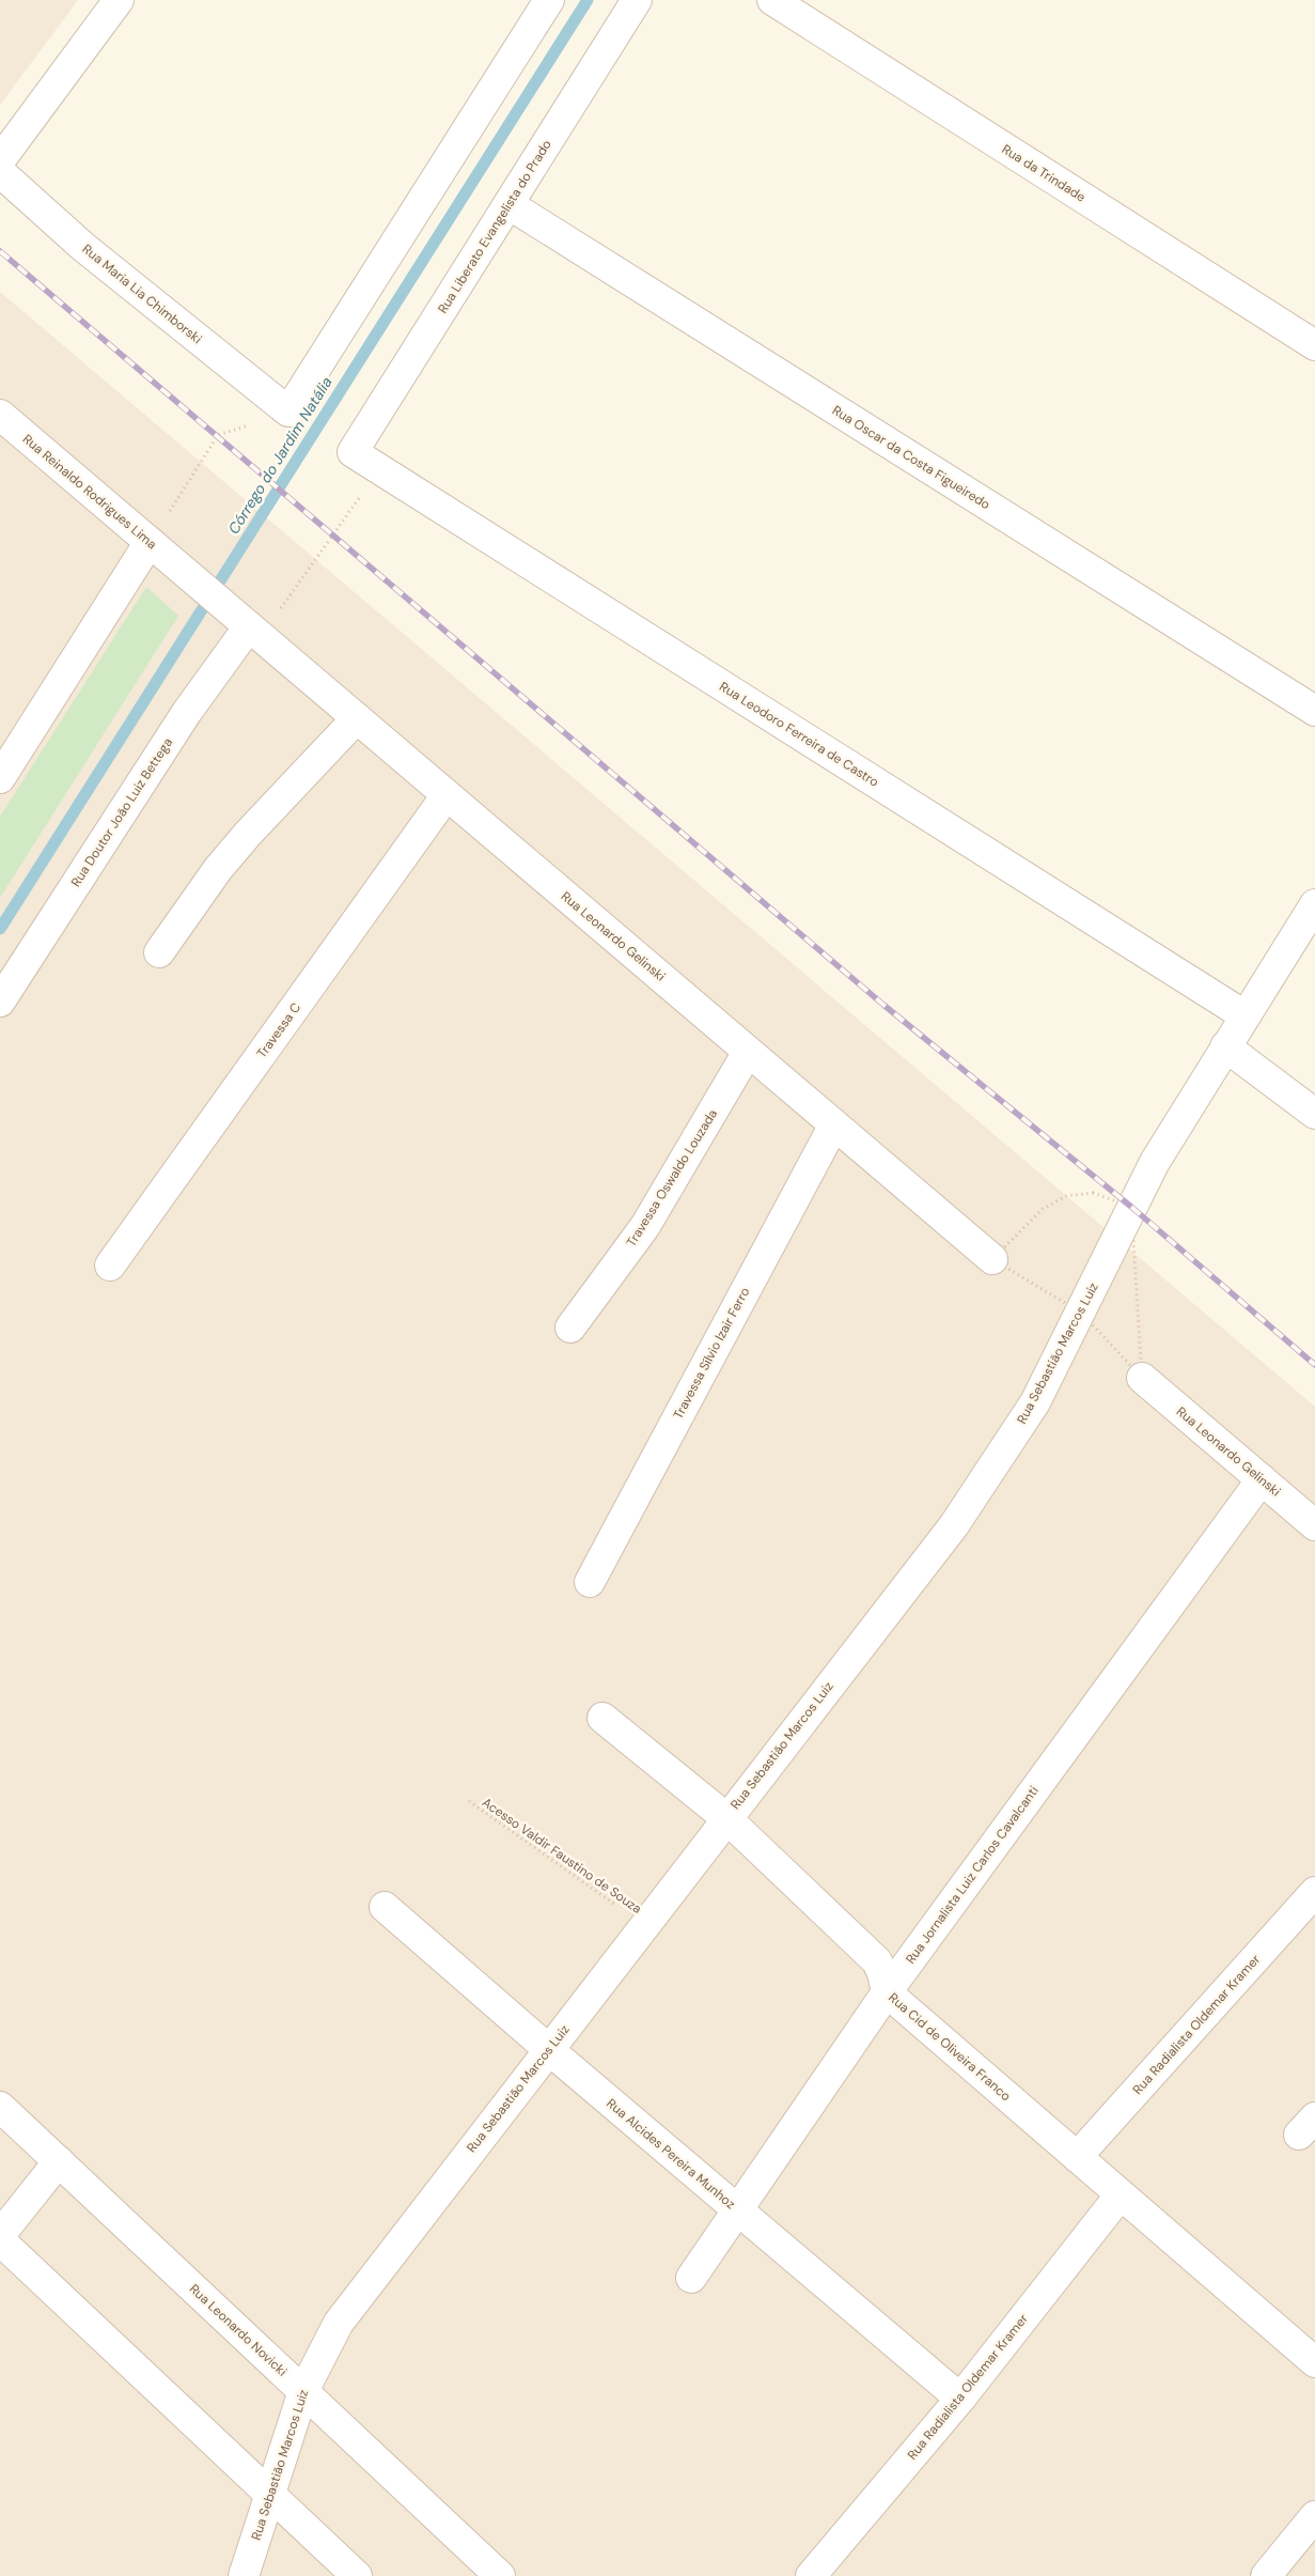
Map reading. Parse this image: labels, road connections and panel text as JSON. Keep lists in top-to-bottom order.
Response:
{
  "streets": {
    "street": [
      "Rua da Trindade",
      "Rua Liberato Evangelista do Prado",
      "Rua Maria Lia Chimborski",
      "Rua Oscar da Costa Figueiredo",
      "Rua Reinaldo Rodrigues Lima",
      "Rua Leodoro Ferreira de Castro",
      "Rua Doutor João Luiz Bettega",
      "Rua Leonardo Gelinski",
      "Travessa C",
      "Travessa Oswaldo Louzada",
      "Travessa Sílvio Izair Ferro",
      "Rua Sebastião Marcos Luiz",
      "Rua Jornalista Luiz Carlos Cavalcanti",
      "Rua Radialista Oldemar Kramer",
      "Rua Cid de Oliveira Franco",
      "Rua Alcides Pereira Munhoz",
      "Rua Leonardo Novicki"
    ],
    "path": ["Acesso Valdir Faustino de Souza"]
  },
  "crossings": [
    ["Rua Liberato Evangelista do Prado", "Rua Oscar da Costa Figueiredo"],
    ["Rua Liberato Evangelista do Prado", "Rua Leodoro Ferreira de Castro"],
    ["Rua Reinaldo Rodrigues Lima", "Rua Doutor João Luiz Bettega"],
    ["Rua Reinaldo Rodrigues Lima", "Rua Leonardo Gelinski"],
    ["Rua Leodoro Ferreira de Castro", "Rua Sebastião Marcos Luiz"],
    ["Rua Doutor João Luiz Bettega", "Rua Leonardo Gelinski"],
    ["Rua Leonardo Gelinski", "Travessa C"],
    ["Rua Leonardo Gelinski", "Travessa Oswaldo Louzada"],
    ["Rua Leonardo Gelinski", "Travessa Sílvio Izair Ferro"],
    ["Rua Leonardo Gelinski", "Rua Jornalista Luiz Carlos Cavalcanti"],
    ["Rua Sebastião Marcos Luiz", "Acesso Valdir Faustino de Souza"],
    ["Rua Sebastião Marcos Luiz", "Rua Cid de Oliveira Franco"],
    ["Rua Sebastião Marcos Luiz", "Rua Alcides Pereira Munhoz"],
    ["Rua Sebastião Marcos Luiz", "Rua Leonardo Novicki"],
    ["Rua Jornalista Luiz Carlos Cavalcanti", "Rua Cid de Oliveira Franco"],
    ["Rua Jornalista Luiz Carlos Cavalcanti", "Rua Alcides Pereira Munhoz"],
    ["Rua Radialista Oldemar Kramer", "Rua Cid de Oliveira Franco"],
    ["Rua Radialista Oldemar Kramer", "Rua Alcides Pereira Munhoz"]
  ],
  "water": ["Córrego do Jardim Natália"]
}
